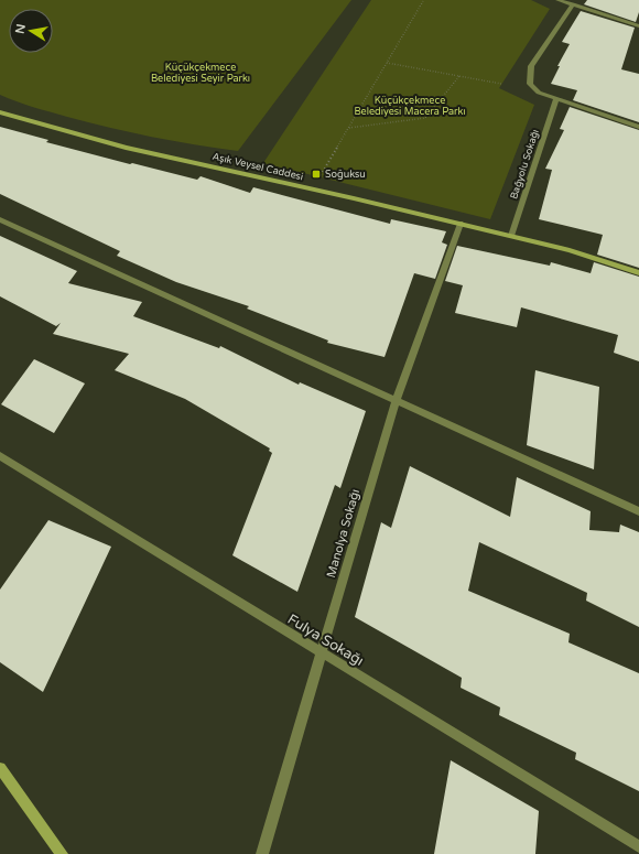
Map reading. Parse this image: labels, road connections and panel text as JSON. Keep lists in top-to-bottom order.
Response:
{
  "streets": {
    "main road": ["Aşık Veysel Caddesi"],
    "street": ["Bağyolu Sokağı", "Manolya Sokağı", "Fulya Sokağı"]
  },
  "crossings": [
    ["Bağyolu Sokağı", "Aşık Veysel Caddesi"],
    ["Aşık Veysel Caddesi", "Manolya Sokağı"],
    ["Manolya Sokağı", "Fulya Sokağı"]
  ],
  "parks": ["Küçükçekmece Belediyesi Seyir Parkı", "Küçükçekmece Belediyesi Macera Parkı"],
  "places": {
    "transit": ["Soğuksu"]
  },
  "north": "left"
}
